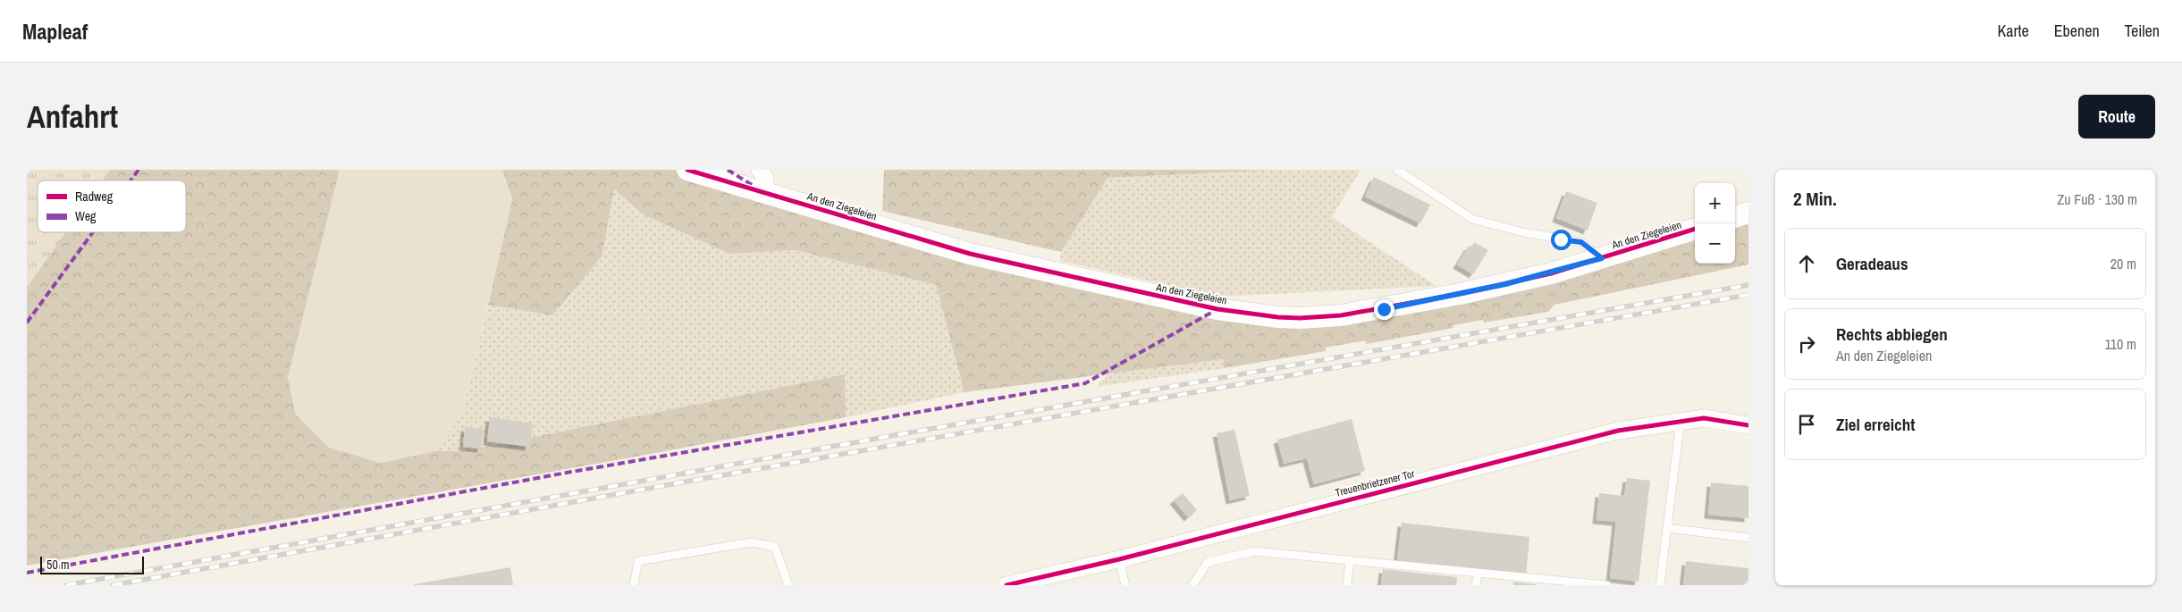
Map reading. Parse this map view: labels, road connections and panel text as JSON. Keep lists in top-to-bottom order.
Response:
{
  "streets": {
    "street": ["An den Ziegeleien", "Treuenbrietzener Tor"]
  },
  "legend": ["Radweg", "Weg"],
  "scale_bar": "50 m",
  "page": {
    "header": "Mapleaf",
    "nav": ["Karte", "Ebenen", "Teilen"],
    "buttons": "Route",
    "title": "Anfahrt",
    "heading": ["2 Min.", "Zu Fuß · 130 m"],
    "map_buttons": ["+", "−"],
    "list": [
      ["Geradeaus", "20 m"],
      ["Rechts abbiegen", "An den Ziegeleien", "110 m"],
      "Ziel erreicht"
    ],
    "scale": "50 m"
  }
}
